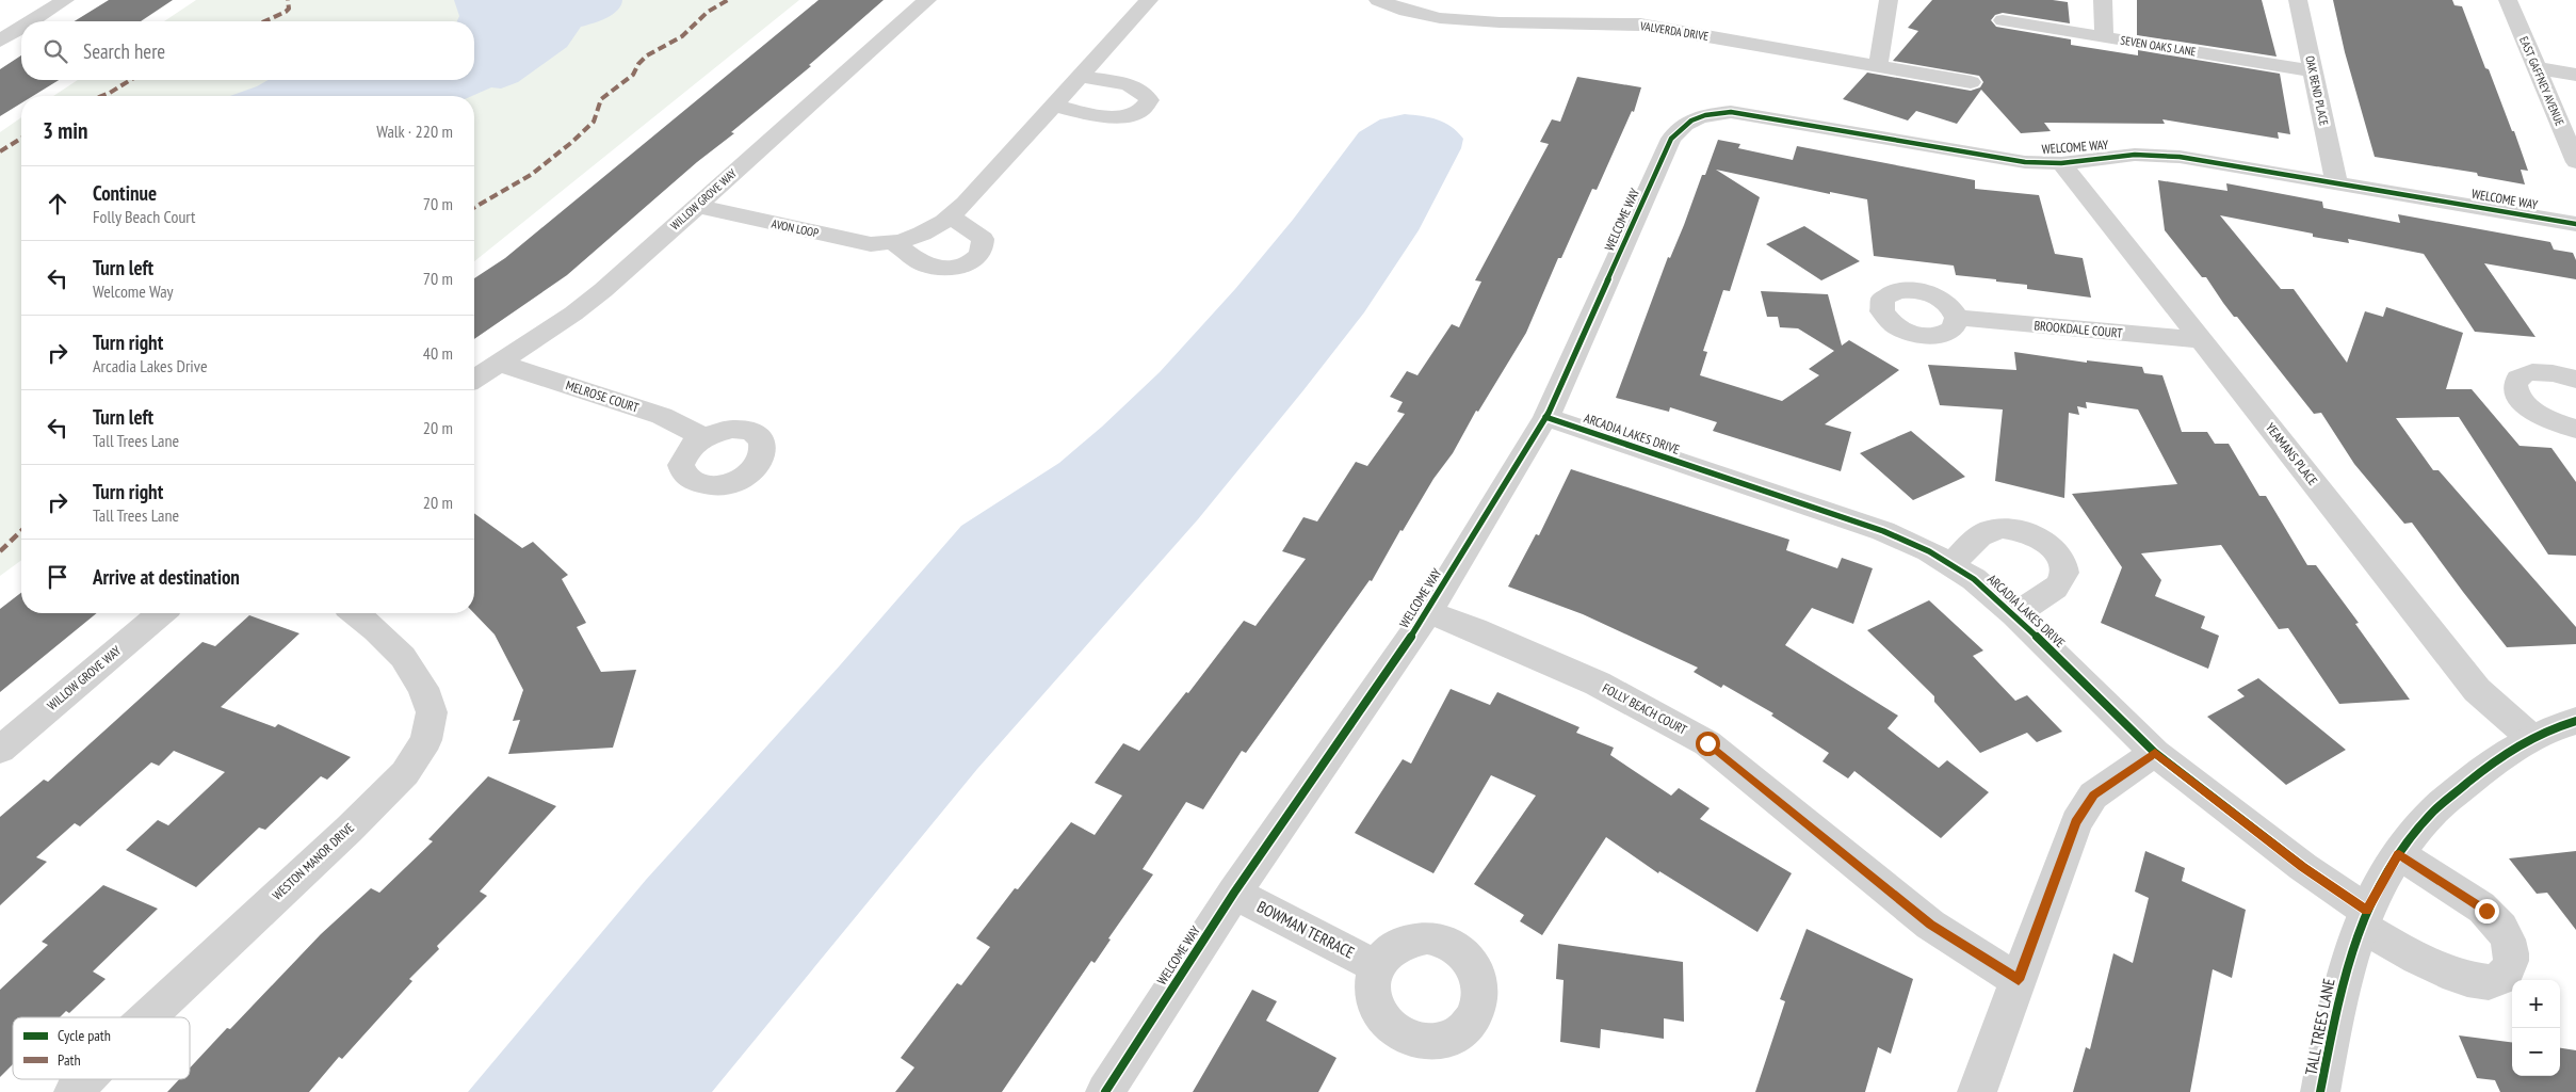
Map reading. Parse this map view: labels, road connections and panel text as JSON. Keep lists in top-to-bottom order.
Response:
{
  "streets": {
    "street": [
      "VALVERDA DRIVE",
      "SEVEN OAKS LANE",
      "EAST GAFFNEY AVENUE",
      "OAK BEND PLACE",
      "WELCOME WAY",
      "WILLOW GROVE WAY",
      "AVON LOOP",
      "BROOKDALE COURT",
      "MELROSE COURT",
      "ARCADIA LAKES DRIVE",
      "YEAMANS PLACE",
      "FOLLY BEACH COURT",
      "WESTON MANOR DRIVE",
      "BOWMAN TERRACE",
      "TALL TREES LANE"
    ]
  },
  "crossings": [
    ["SEVEN OAKS LANE", "OAK BEND PLACE"],
    ["OAK BEND PLACE", "WELCOME WAY"],
    ["WELCOME WAY", "ARCADIA LAKES DRIVE"],
    ["WELCOME WAY", "YEAMANS PLACE"],
    ["WELCOME WAY", "FOLLY BEACH COURT"],
    ["WELCOME WAY", "BOWMAN TERRACE"],
    ["WILLOW GROVE WAY", "AVON LOOP"],
    ["WILLOW GROVE WAY", "MELROSE COURT"],
    ["BROOKDALE COURT", "YEAMANS PLACE"],
    ["ARCADIA LAKES DRIVE", "TALL TREES LANE"],
    ["YEAMANS PLACE", "TALL TREES LANE"]
  ],
  "legend": ["Cycle path", "Path"],
  "page": {
    "search": "Search here",
    "heading": ["3 min", "Walk · 220 m"],
    "list": [
      ["Continue", "Folly Beach Court", "70 m"],
      ["Turn left", "Welcome Way", "70 m"],
      ["Turn right", "Arcadia Lakes Drive", "40 m"],
      ["Turn left", "Tall Trees Lane", "20 m"],
      ["Turn right", "Tall Trees Lane", "20 m"],
      "Arrive at destination"
    ],
    "map_buttons": ["+", "−"]
  }
}
